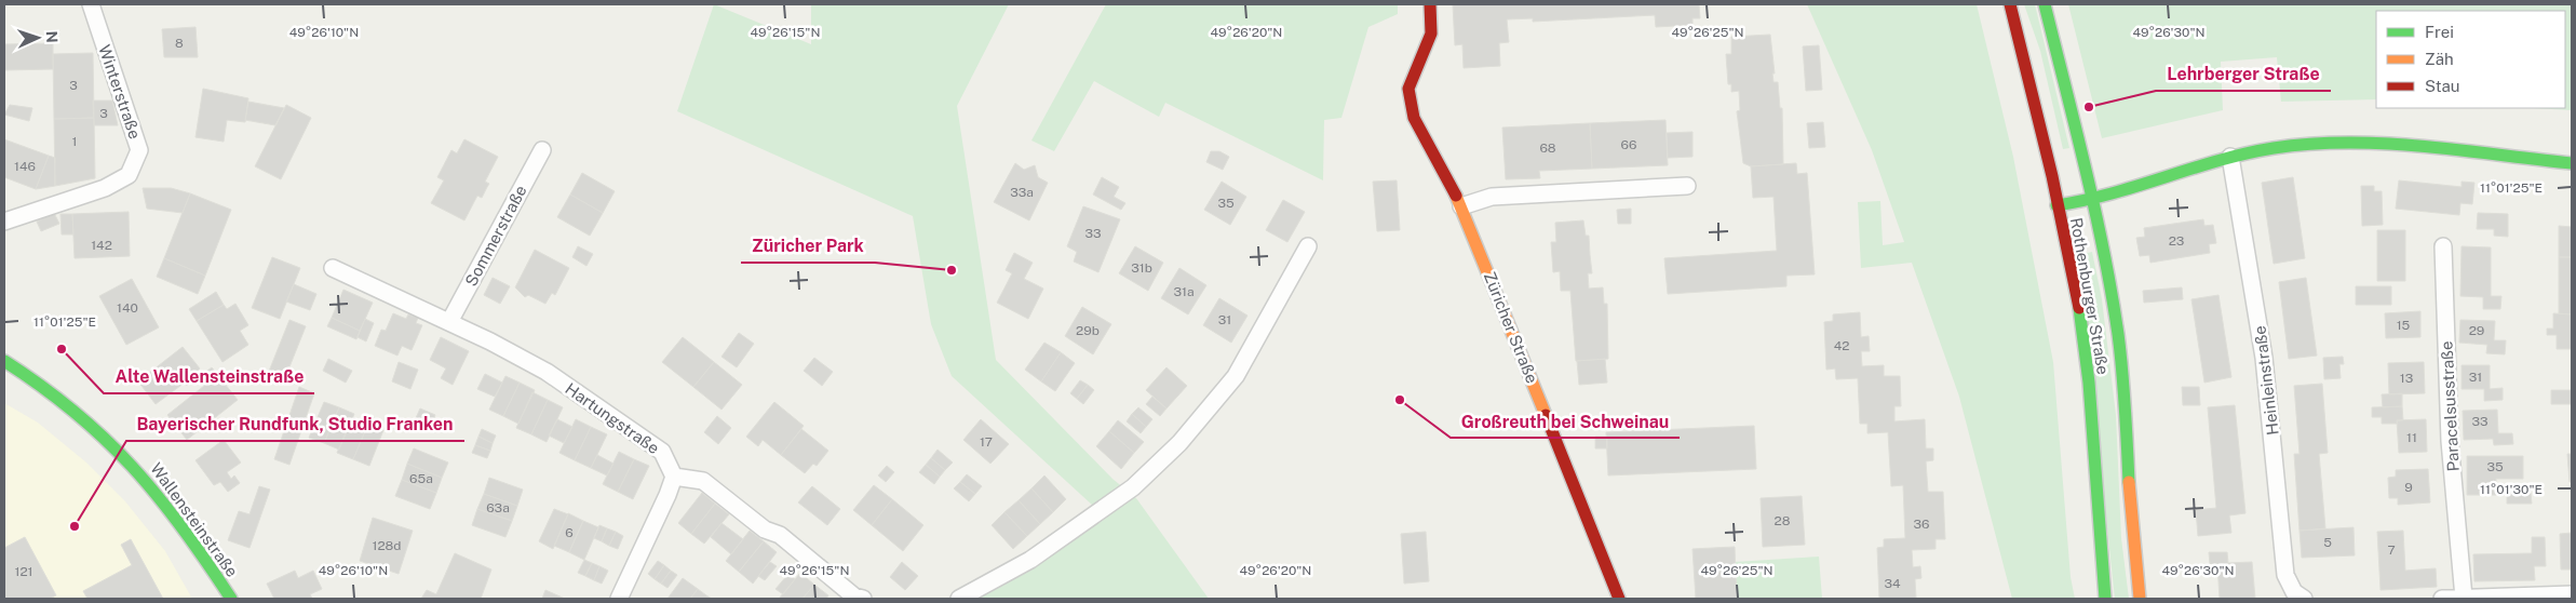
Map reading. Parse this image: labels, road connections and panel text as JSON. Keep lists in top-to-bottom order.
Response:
{
  "streets": {
    "street": [
      "Winterstraße",
      "Sommerstraße",
      "Rothenburger Straße",
      "Züricher Straße",
      "Heinleinstraße",
      "Paracelsusstraße",
      "Hartungstraße",
      "Wallensteinstraße"
    ]
  },
  "crossings": [
    ["Sommerstraße", "Hartungstraße"]
  ],
  "places": [
    "Lehrberger Straße",
    "Züricher Park",
    "Alte Wallensteinstraße",
    "Großreuth bei Schweinau",
    "Bayerischer Rundfunk, Studio Franken"
  ],
  "house_numbers": [
    "8",
    "3",
    "3",
    "1",
    "66",
    "68",
    "146",
    "33a",
    "35",
    "33",
    "23",
    "142",
    "31b",
    "31a",
    "140",
    "31",
    "15",
    "29b",
    "29",
    "42",
    "31",
    "13",
    "33",
    "11",
    "17",
    "35",
    "65a",
    "9",
    "63a",
    "28",
    "36",
    "6",
    "5",
    "128d",
    "7",
    "121",
    "34"
  ],
  "legend": ["Frei", "Zäh", "Stau"],
  "north": "right",
  "coordinates": [
    "49°26'10\"N",
    "49°26'15\"N",
    "49°26'20\"N",
    "49°26'25\"N",
    "49°26'30\"N",
    "11°01'25\"E",
    "11°01'30\"E"
  ]
}
